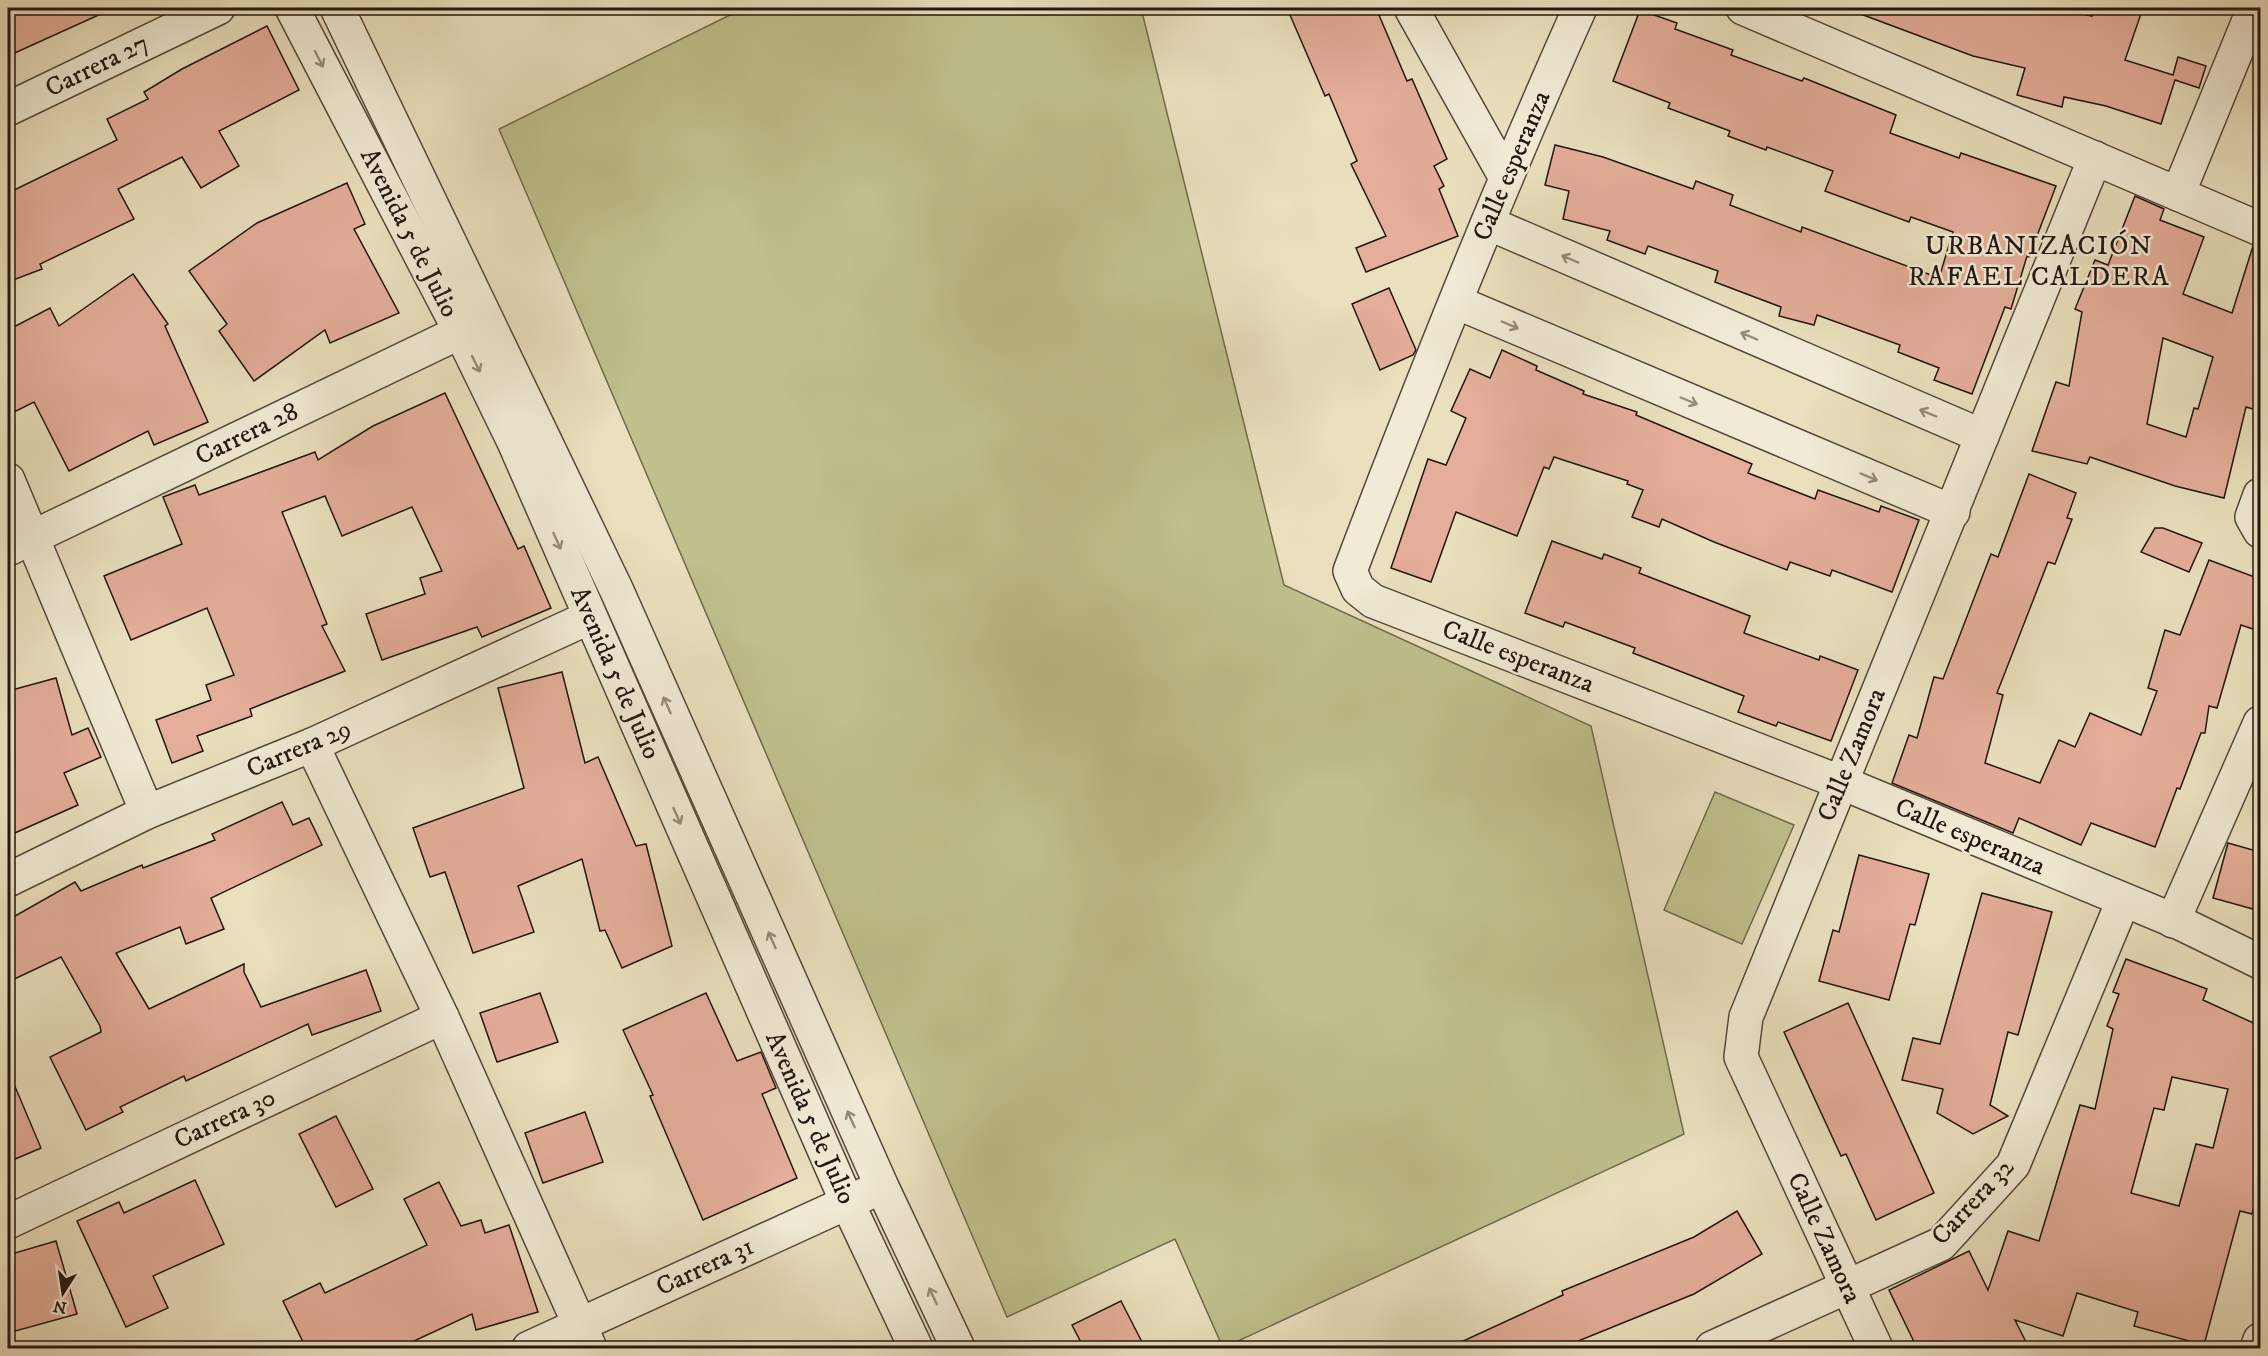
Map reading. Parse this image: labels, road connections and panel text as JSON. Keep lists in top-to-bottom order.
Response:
{
  "streets": {
    "street": [
      "Carrera 27",
      "Calle esperanza",
      "Avenida 5 de Julio",
      "Carrera 28",
      "Carrera 29",
      "Calle Zamora",
      "Carrera 30",
      "Carrera 32",
      "Carrera 31"
    ]
  },
  "crossings": [
    ["Calle esperanza", "Calle Zamora"],
    ["Calle esperanza", "Carrera 32"],
    ["Avenida 5 de Julio", "Carrera 28"],
    ["Avenida 5 de Julio", "Carrera 29"],
    ["Avenida 5 de Julio", "Carrera 31"],
    ["Calle Zamora", "Carrera 32"]
  ],
  "districts": ["URBANIZACIÓN RAFAEL CALDERA"],
  "north": "bottom"
}
